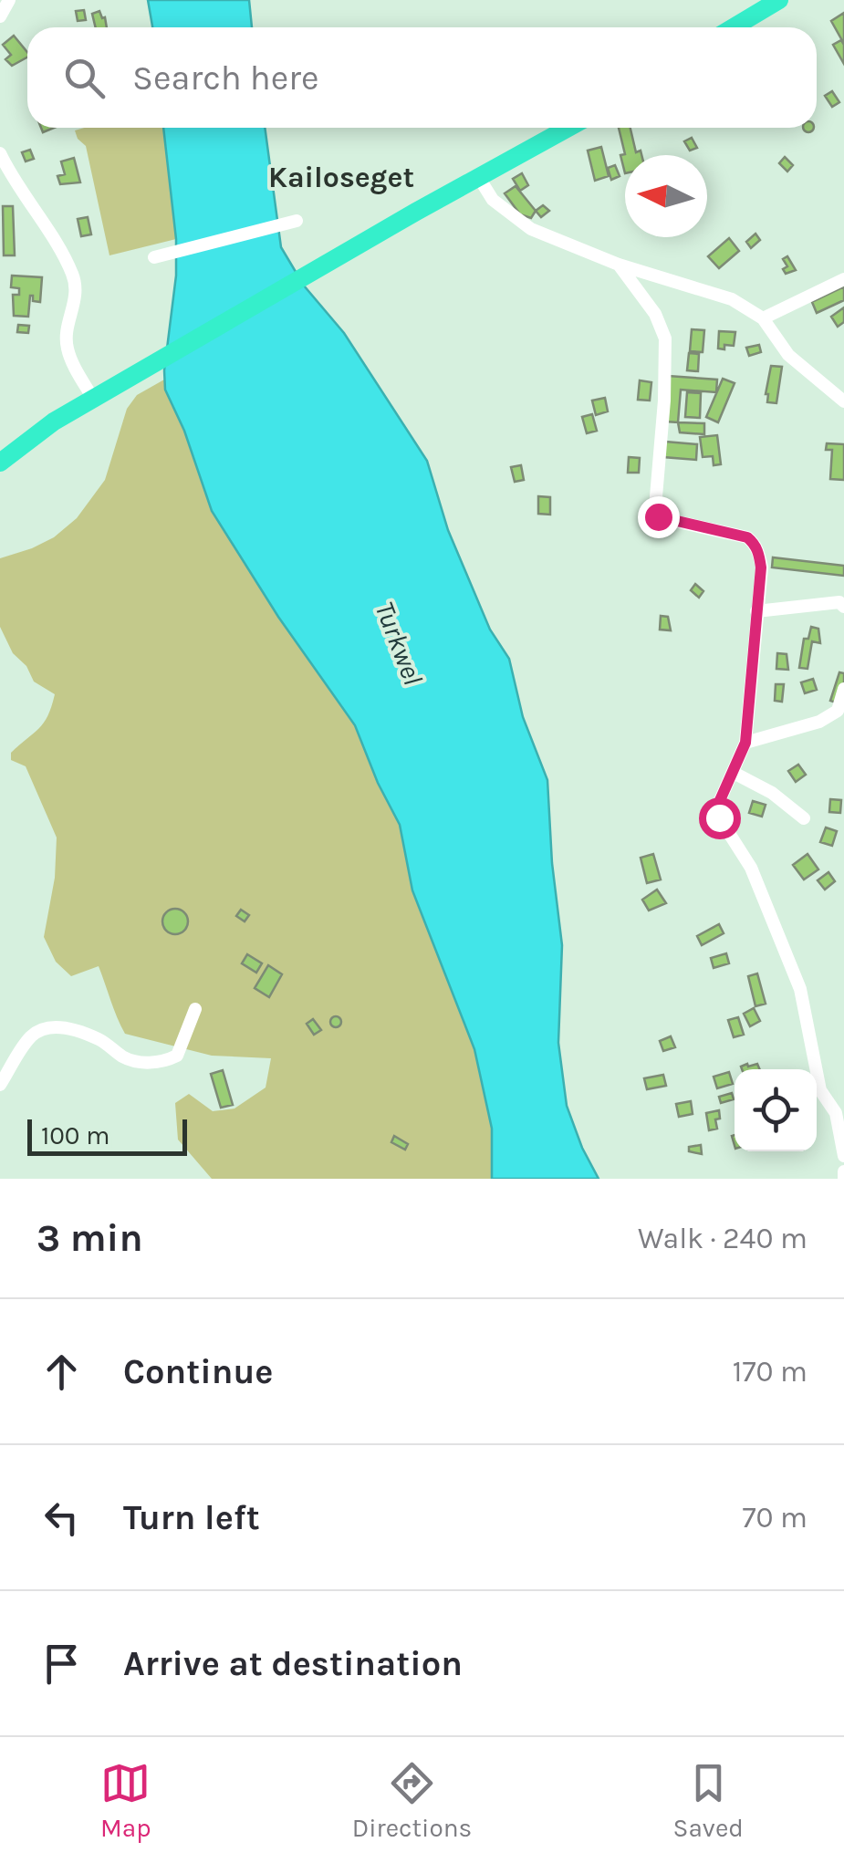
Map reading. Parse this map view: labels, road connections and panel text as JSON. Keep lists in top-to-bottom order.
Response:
{
  "districts": ["Kailoseget"],
  "water": ["Turkwel"],
  "scale_bar": "100 m",
  "north": "left",
  "page": {
    "search": "Search here",
    "scale": "100 m",
    "heading": ["3 min", "Walk · 240 m"],
    "list": [
      ["Continue", "170 m"],
      ["Turn left", "70 m"],
      "Arrive at destination"
    ],
    "nav": ["Map", "Directions", "Saved"]
  }
}
